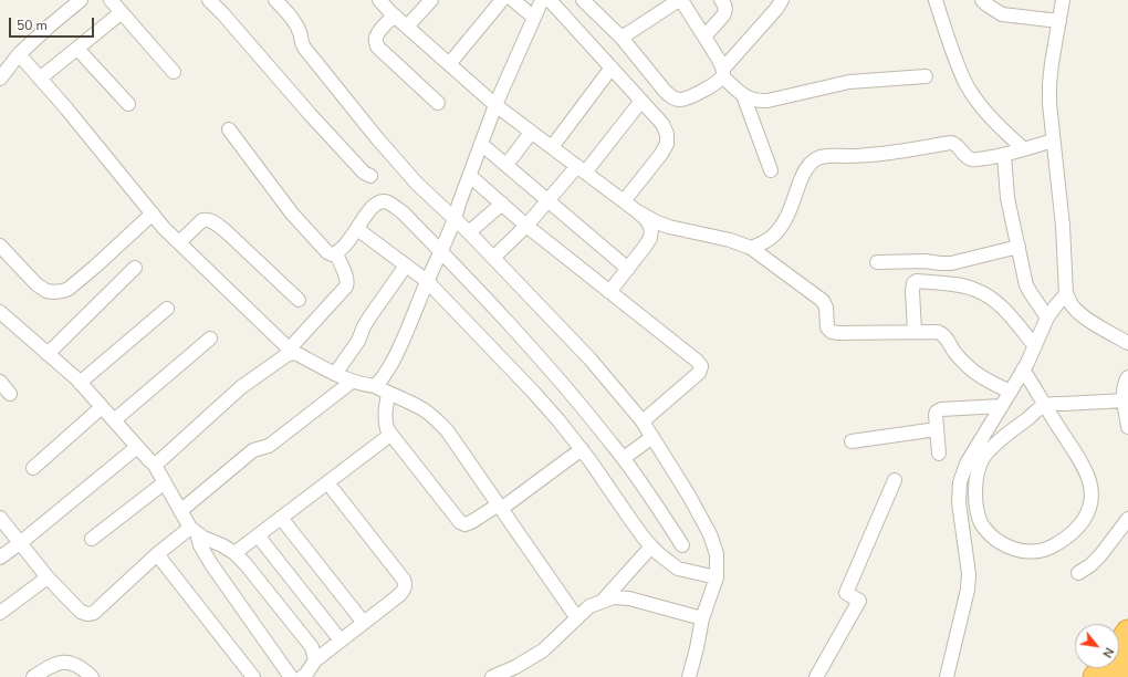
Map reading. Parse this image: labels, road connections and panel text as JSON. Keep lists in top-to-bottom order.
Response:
{
  "scale_bar": "50 m",
  "north": "bottom right"
}
